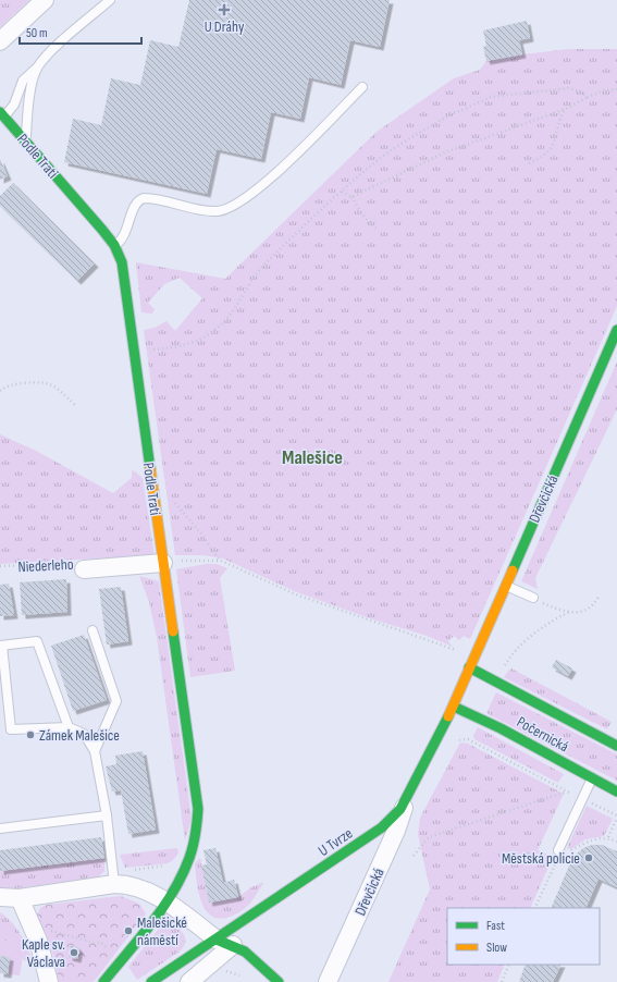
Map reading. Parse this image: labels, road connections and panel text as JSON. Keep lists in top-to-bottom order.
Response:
{
  "streets": {
    "street": [
      "Podle Trati",
      "Dřevčická",
      "Niederleho",
      "Počernická",
      "U Tvrze"
    ]
  },
  "crossings": [
    ["Podle Trati", "Niederleho"],
    ["Dřevčická", "Počernická"],
    ["Dřevčická", "U Tvrze"],
    ["Počernická", "U Tvrze"]
  ],
  "districts": ["Malešice"],
  "places": {
    "health": ["U Dráhy"],
    "other": [
      "Zámek Malešice",
      "Městská policie",
      "Malešické náměstí",
      "Kaple sv. Václava"
    ]
  },
  "legend": ["Fast", "Slow"],
  "scale_bar": "50 m"
}
